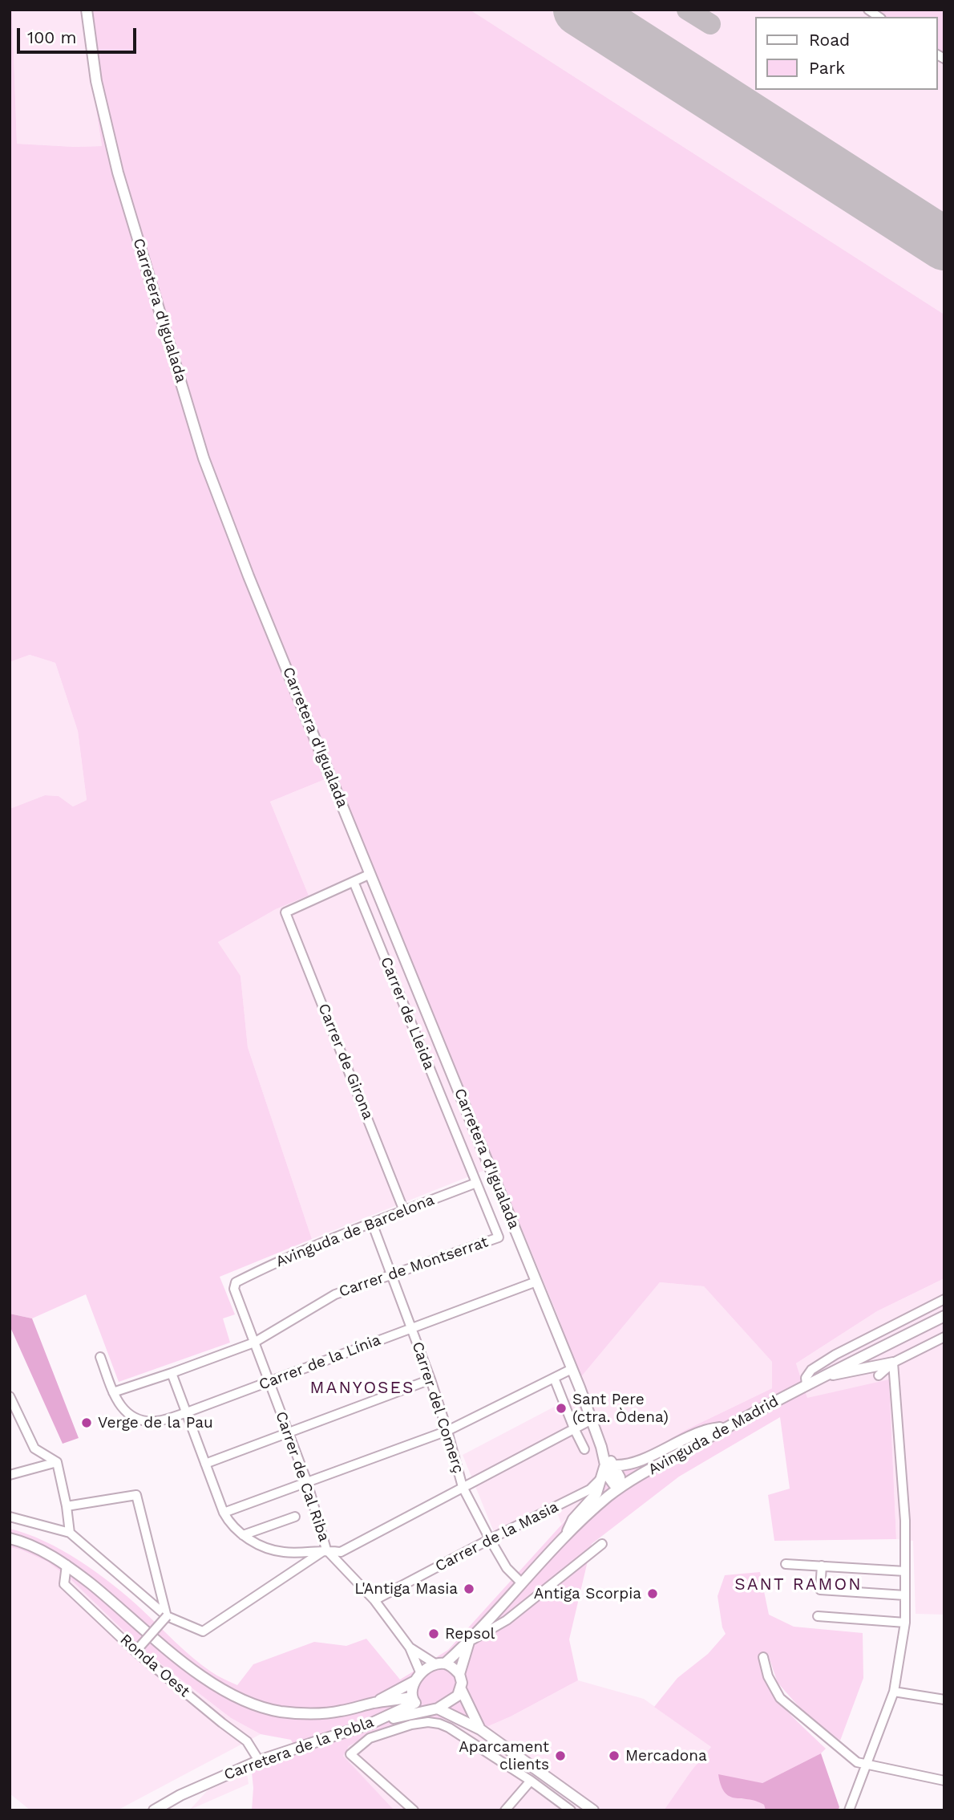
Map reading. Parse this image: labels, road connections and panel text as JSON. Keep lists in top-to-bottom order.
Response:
{
  "streets": {
    "street": [
      "Carretera d'Igualada",
      "Carrer de Lleida",
      "Carrer de Girona",
      "Avinguda de Barcelona",
      "Carrer de Montserrat",
      "Carrer de la Línia",
      "Carrer del Comerç",
      "Avinguda de Madrid",
      "Carrer de Cal Riba",
      "Carrer de la Masia",
      "Ronda Oest",
      "Carretera de la Pobla"
    ]
  },
  "crossings": [
    ["Carretera d'Igualada", "Carrer de la Línia"],
    ["Carretera d'Igualada", "Avinguda de Madrid"],
    ["Carretera d'Igualada", "Carrer de la Masia"],
    ["Carrer de Lleida", "Carrer de Girona"],
    ["Carrer de Lleida", "Avinguda de Barcelona"],
    ["Carrer de Lleida", "Carrer de Montserrat"],
    ["Carrer de Girona", "Avinguda de Barcelona"],
    ["Avinguda de Barcelona", "Carrer del Comerç"],
    ["Avinguda de Barcelona", "Carrer de Cal Riba"],
    ["Carrer de Montserrat", "Carrer de la Línia"],
    ["Carrer de Montserrat", "Carrer del Comerç"],
    ["Carrer de Montserrat", "Carrer de Cal Riba"],
    ["Carrer de la Línia", "Carrer del Comerç"],
    ["Carrer de la Línia", "Carrer de Cal Riba"],
    ["Carrer del Comerç", "Carrer de la Masia"],
    ["Carrer de Cal Riba", "Carrer de la Masia"],
    ["Carrer de Cal Riba", "Carretera de la Pobla"],
    ["Ronda Oest", "Carretera de la Pobla"]
  ],
  "districts": ["MANYOSES", "SANT RAMON"],
  "places": [
    "Sant Pere (ctra. Òdena)",
    "Verge de la Pau",
    "L'Antiga Masia",
    "Antiga Scorpia",
    "Repsol",
    "Aparcament clients",
    "Mercadona"
  ],
  "legend": ["Road", "Park"],
  "scale_bar": "100 m"
}
